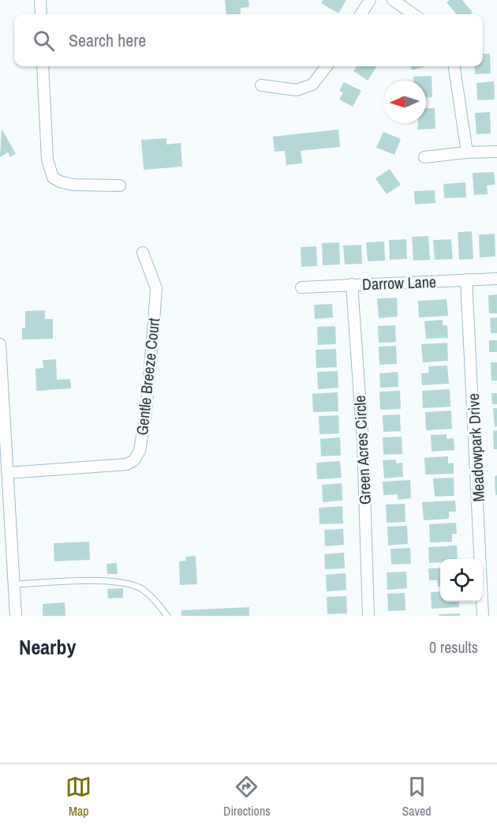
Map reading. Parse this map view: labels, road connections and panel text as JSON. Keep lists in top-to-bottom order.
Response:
{
  "streets": {
    "street": [
      "Darrow Lane",
      "Gentle Breeze Court",
      "Meadowpark Drive",
      "Green Acres Circle"
    ]
  },
  "crossings": [
    ["Darrow Lane", "Meadowpark Drive"],
    ["Darrow Lane", "Green Acres Circle"]
  ],
  "north": "left",
  "page": {
    "search": "Search here",
    "heading": ["Nearby", "0 results"],
    "nav": ["Map", "Directions", "Saved"]
  }
}
